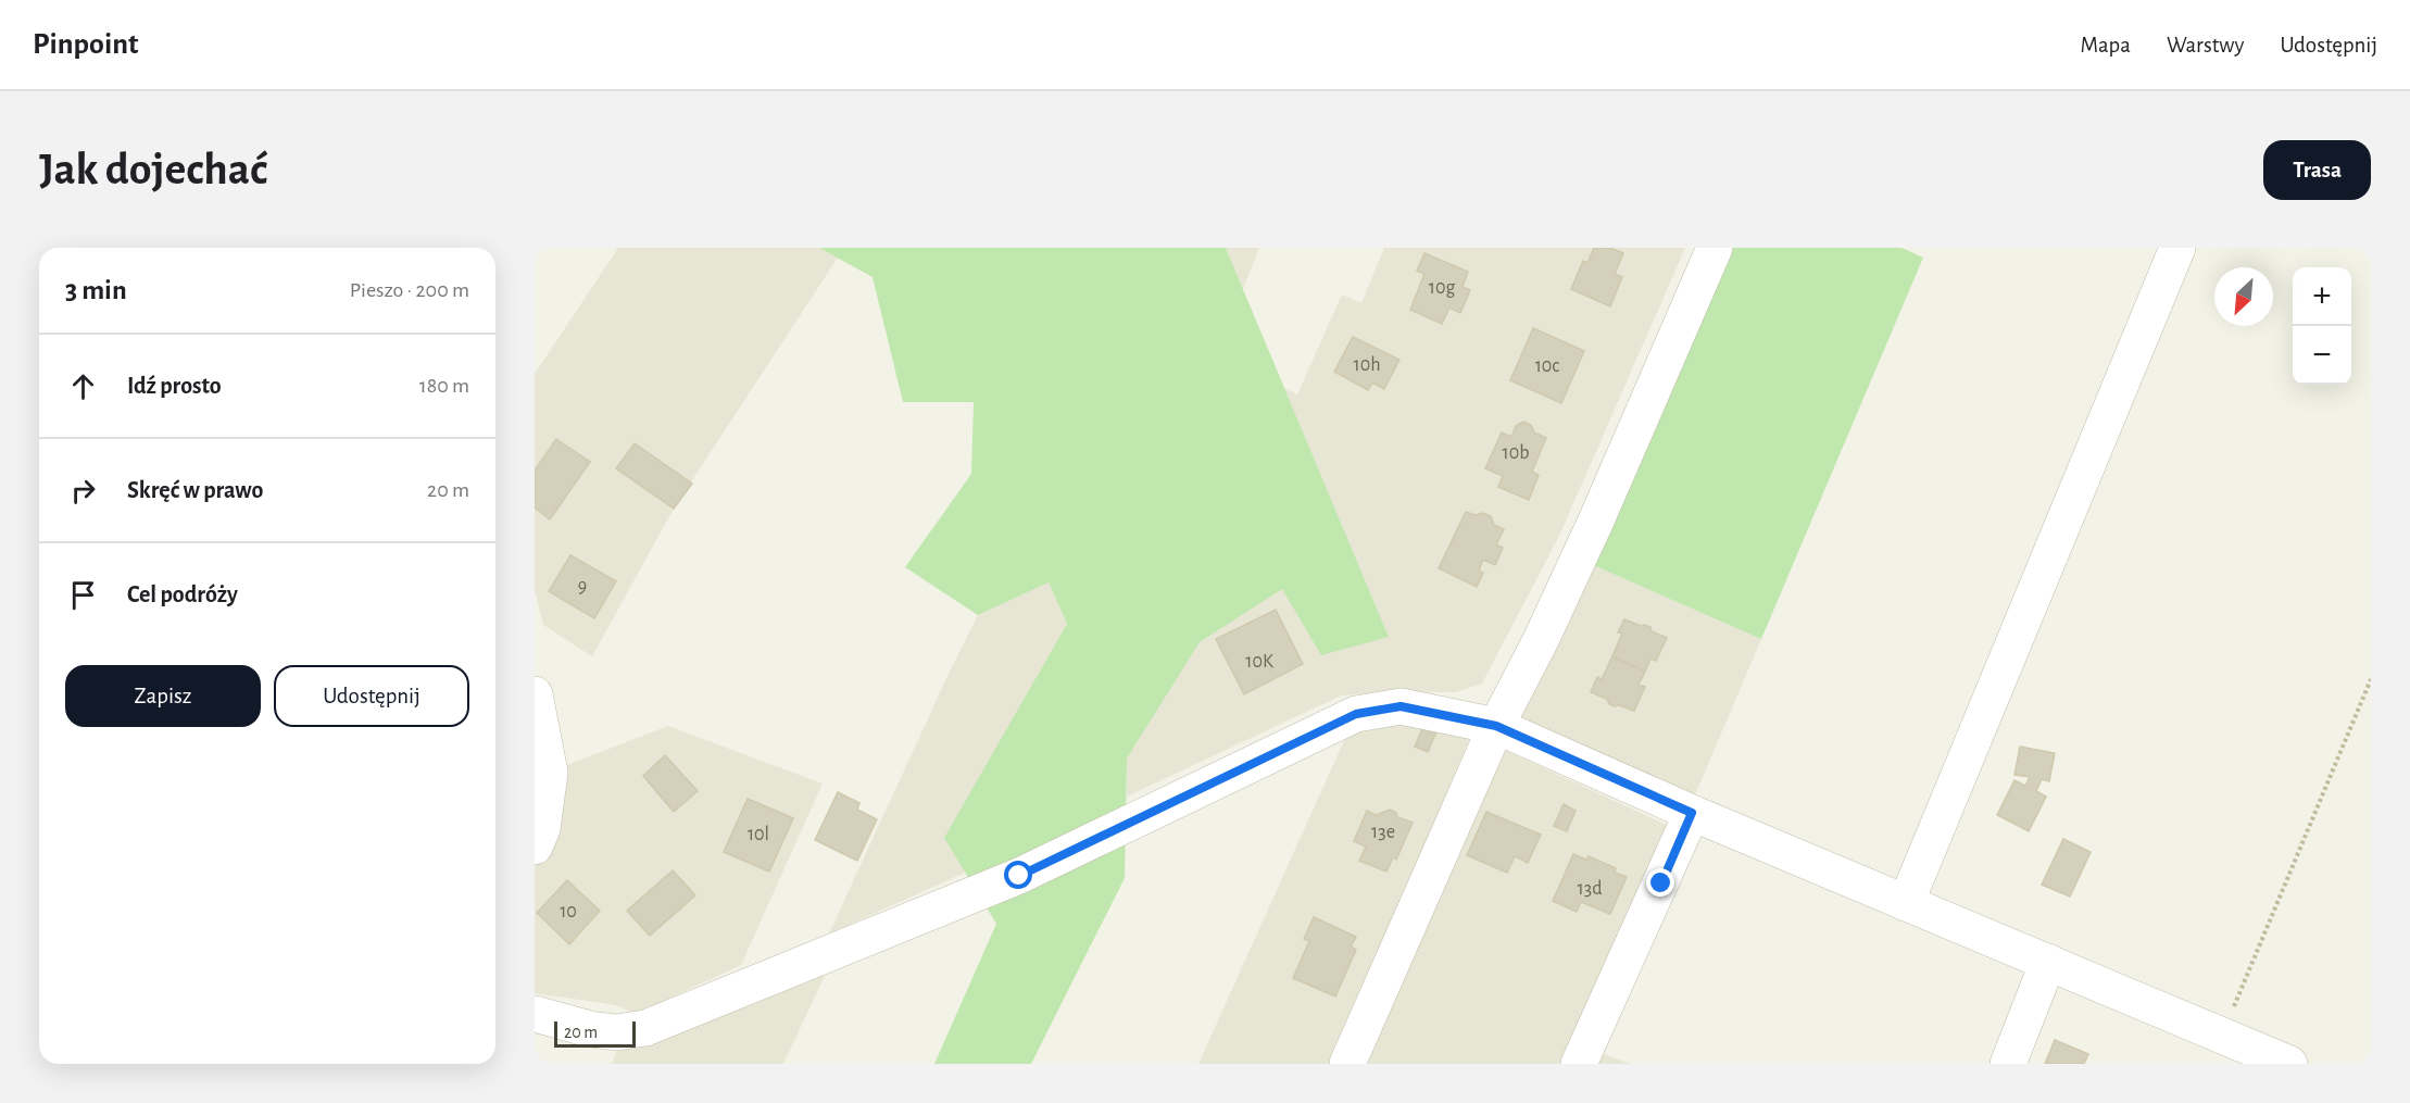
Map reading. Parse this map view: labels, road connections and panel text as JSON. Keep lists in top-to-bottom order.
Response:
{
  "house_numbers": [
    "10g",
    "10h",
    "10c",
    "10b",
    "9",
    "10K",
    "13e",
    "10l",
    "13d",
    "10"
  ],
  "scale_bar": "20 m",
  "north": "bottom left",
  "page": {
    "header": "Pinpoint",
    "nav": ["Mapa", "Warstwy", "Udostępnij"],
    "buttons": [
      "Trasa",
      ["Zapisz", "Udostępnij"]
    ],
    "title": "Jak dojechać",
    "heading": ["3 min", "Pieszo · 200 m"],
    "map_buttons": ["+", "−"],
    "list": [
      ["Idź prosto", "180 m"],
      ["Skręć w prawo", "20 m"],
      "Cel podróży"
    ],
    "scale": "20 m"
  }
}
